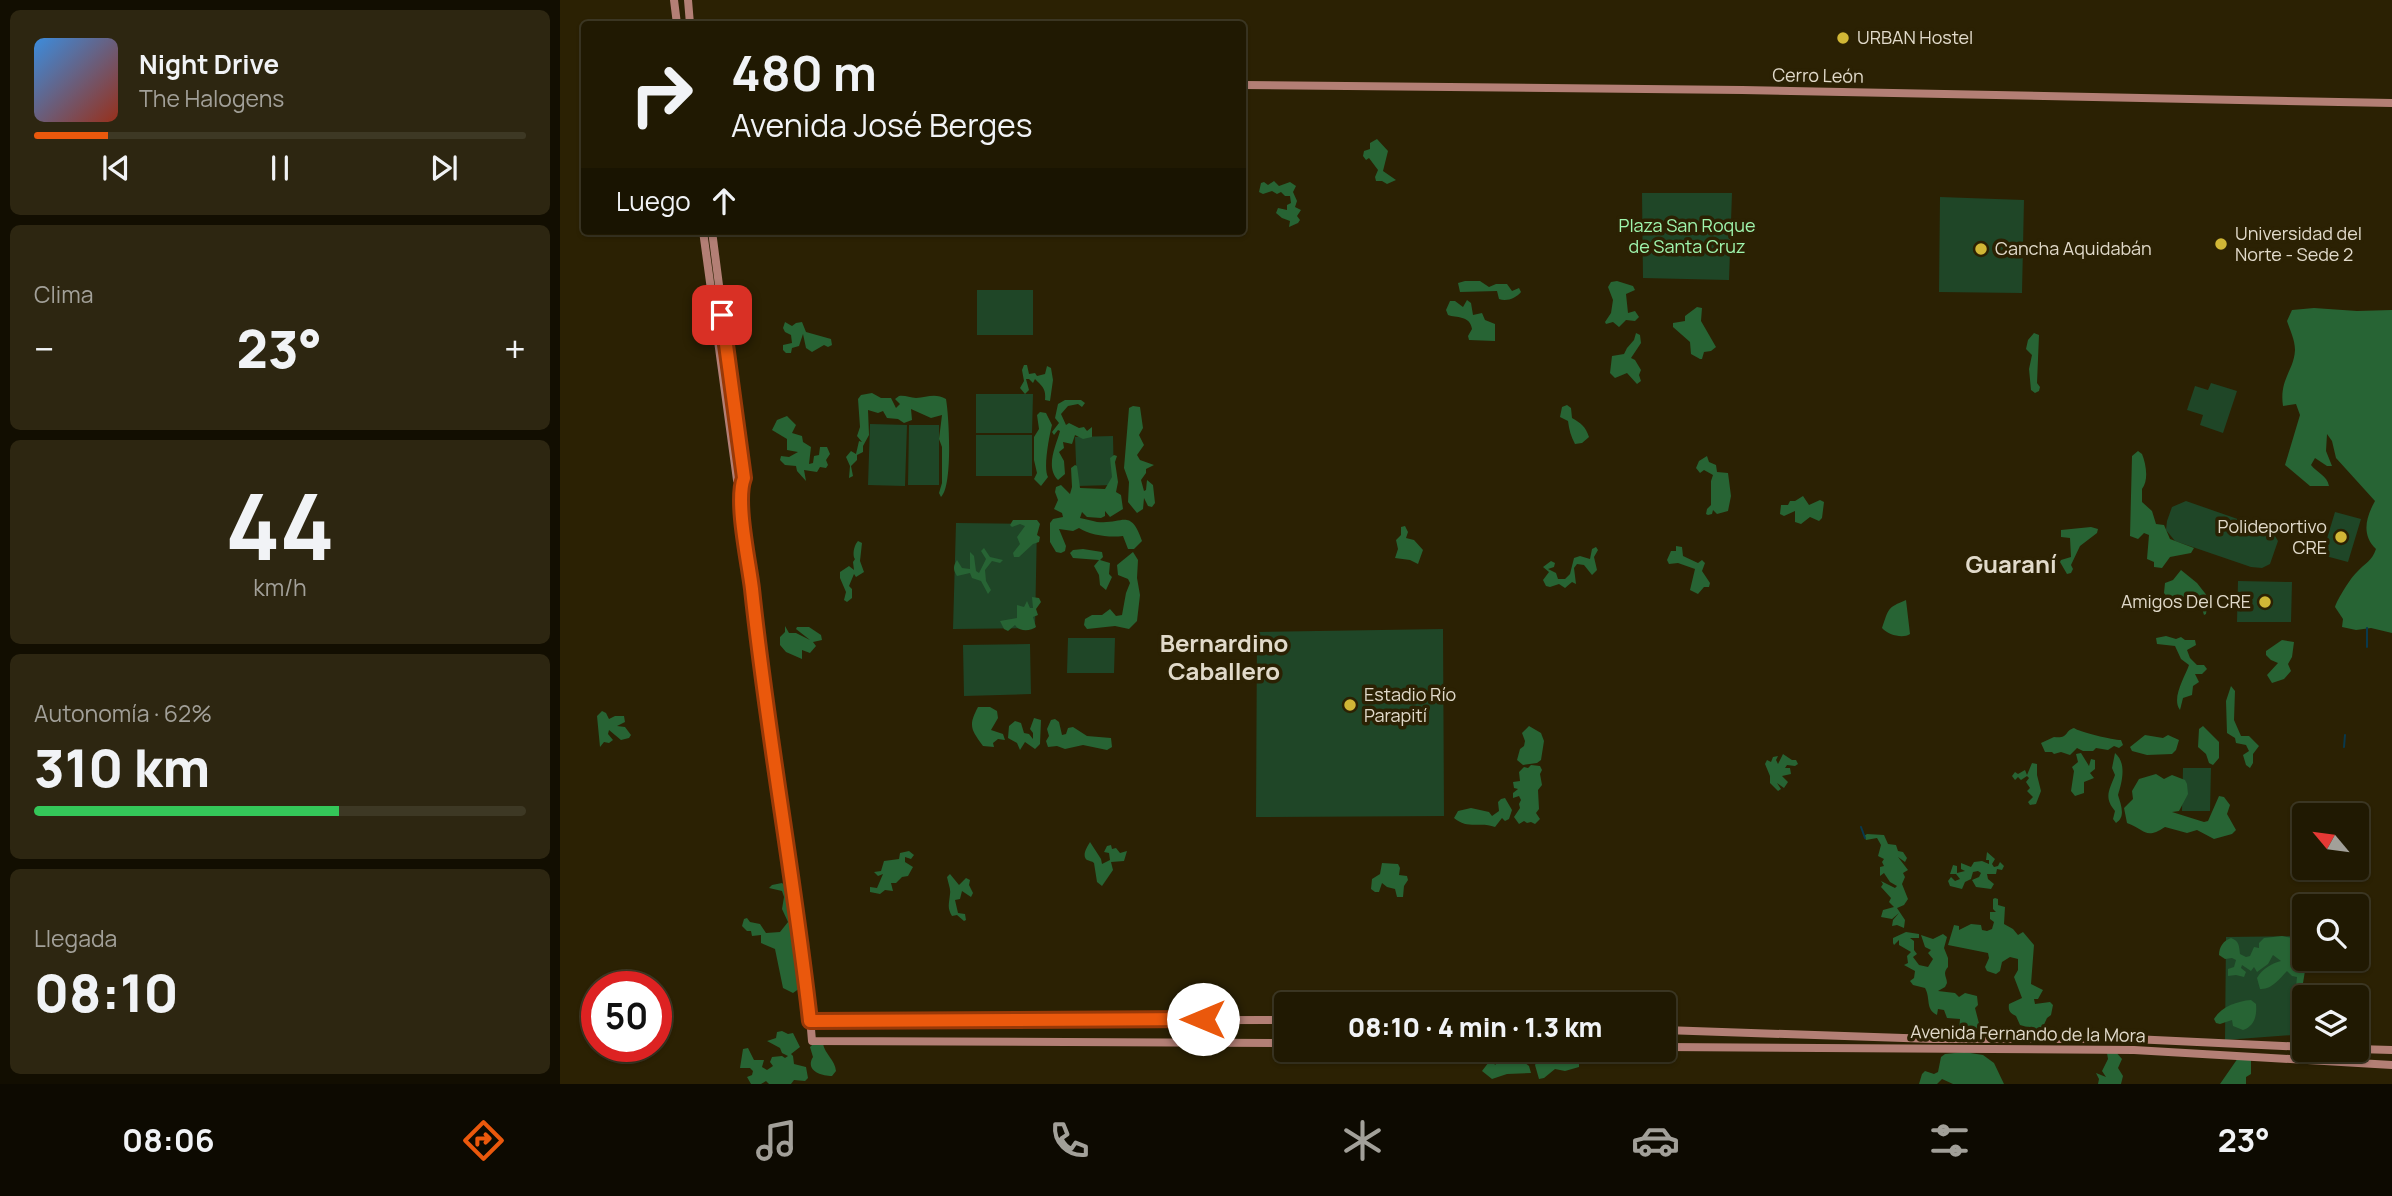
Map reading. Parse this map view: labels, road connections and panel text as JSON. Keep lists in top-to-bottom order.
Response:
{
  "streets": {
    "main road": ["Cerro León", "Avenida Fernando de la Mora"]
  },
  "districts": ["Guaraní", "Bernardino Caballero"],
  "parks": ["Plaza San Roque de Santa Cruz"],
  "places": [
    "URBAN Hostel",
    "Universidad del Norte - Sede 2",
    "Cancha Aquidabán",
    "Polideportivo CRE",
    "Amigos Del CRE",
    "Estadio Río Parapití"
  ],
  "north": "top left",
  "page": {
    "turn": ["480 m", "Avenida José Berges"],
    "song": ["Night Drive", "The Halogens"],
    "then": "Luego",
    "tile": [
      "Clima",
      ["44", "km/h"],
      ["Autonomía · 62%", "310 km"],
      ["Llegada", "08:10"]
    ],
    "heat": ["−", "23°", "+"],
    "limit": "50",
    "trip": "08:10 · 4 min · 1.3 km",
    "tabs": ["08:06", "23°"]
  }
}
